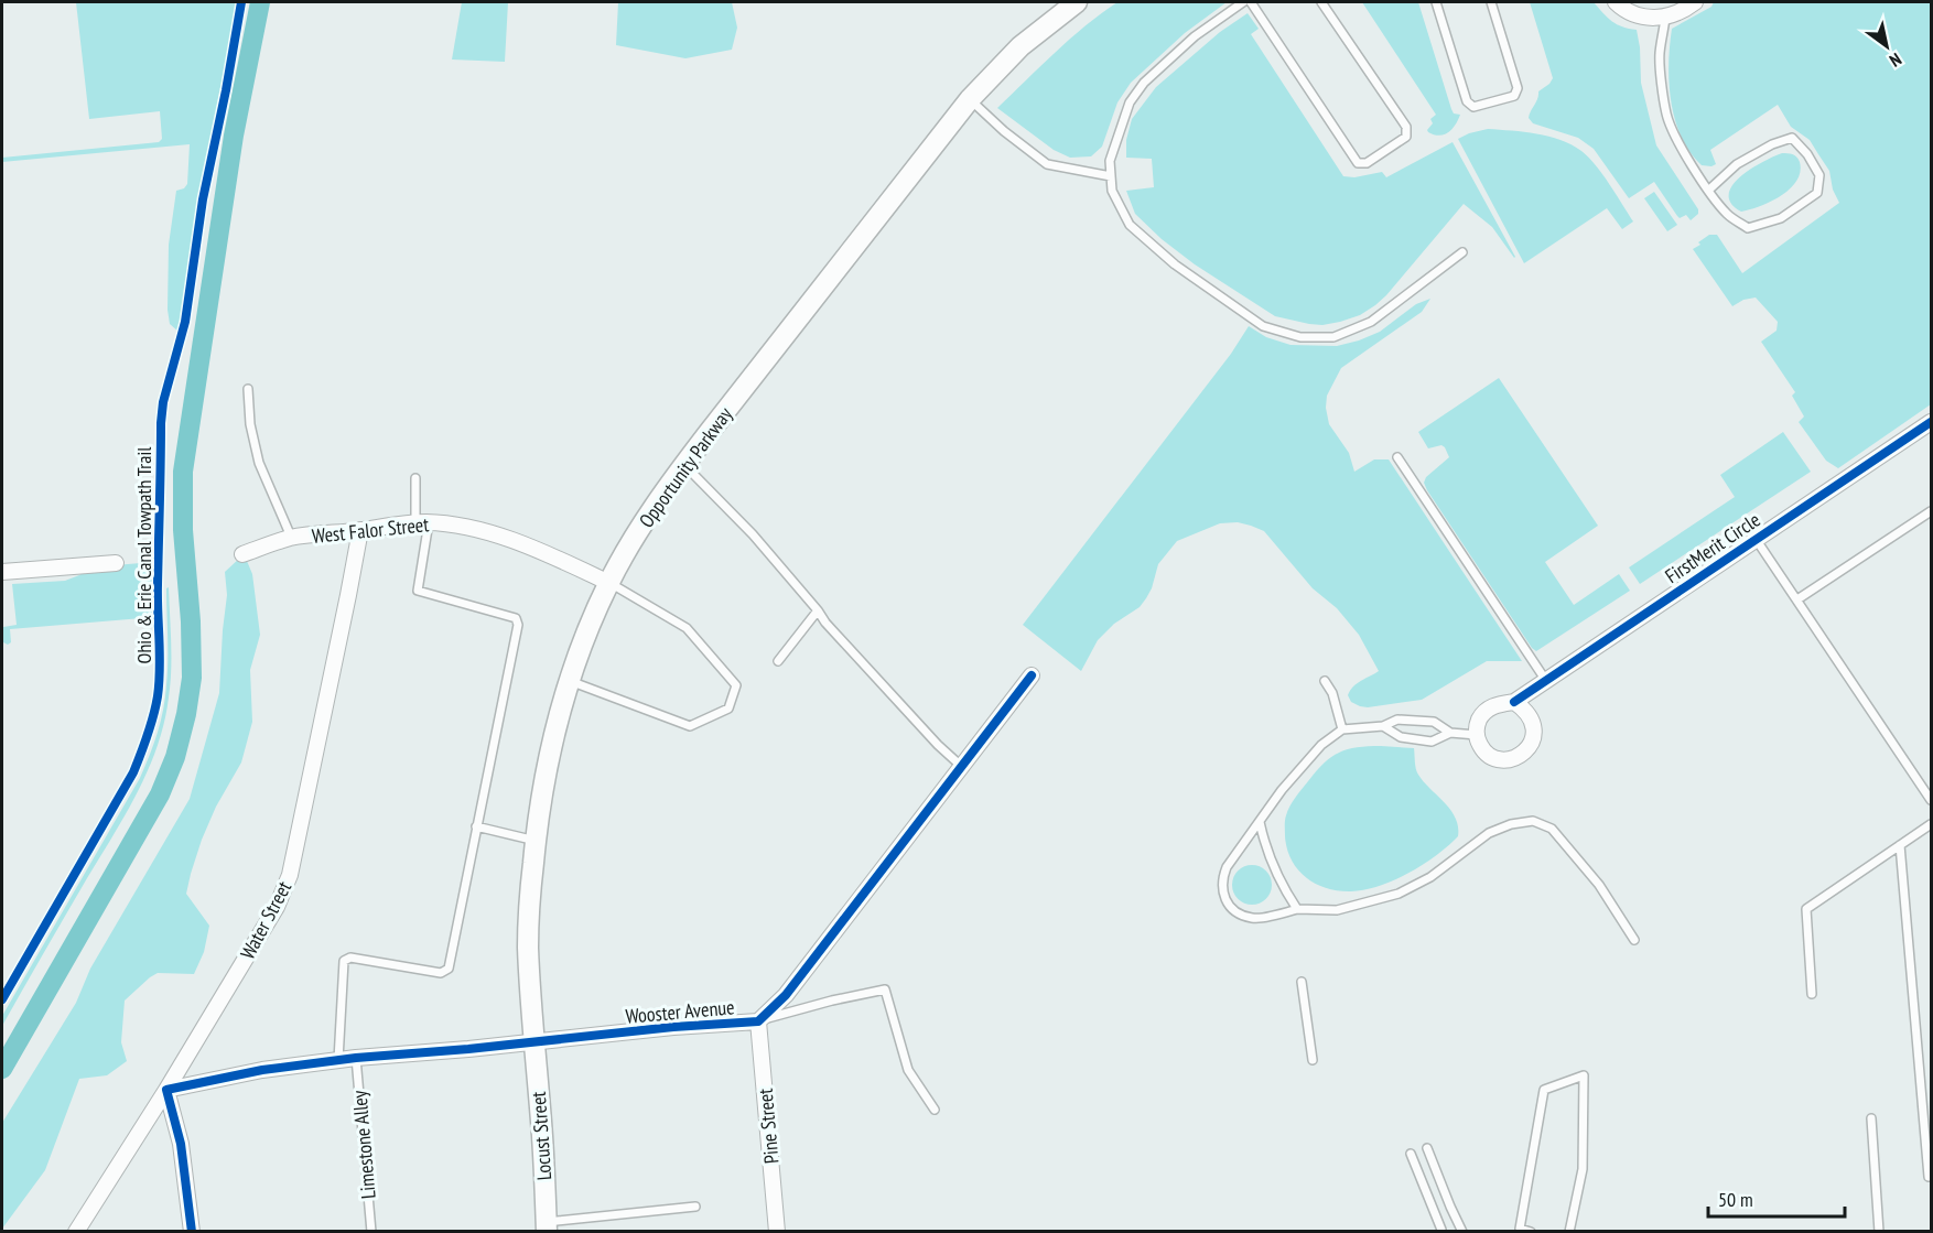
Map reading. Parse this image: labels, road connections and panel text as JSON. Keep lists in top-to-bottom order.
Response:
{
  "streets": {
    "main road": ["Opportunity Parkway", "Locust Street"],
    "street": [
      "West Falor Street",
      "FirstMerit Circle",
      "Water Street",
      "Wooster Avenue",
      "Pine Street"
    ],
    "lane": ["Limestone Alley"],
    "cycle path": ["Ohio & Erie Canal Towpath Trail"]
  },
  "crossings": [
    ["Opportunity Parkway", "West Falor Street"],
    ["Opportunity Parkway", "Wooster Avenue"],
    ["Opportunity Parkway", "Locust Street"],
    ["West Falor Street", "Water Street"],
    ["Water Street", "Wooster Avenue"],
    ["Wooster Avenue", "Pine Street"],
    ["Wooster Avenue", "Locust Street"],
    ["Wooster Avenue", "Limestone Alley"]
  ],
  "scale_bar": "50 m",
  "north": "bottom right"
}
